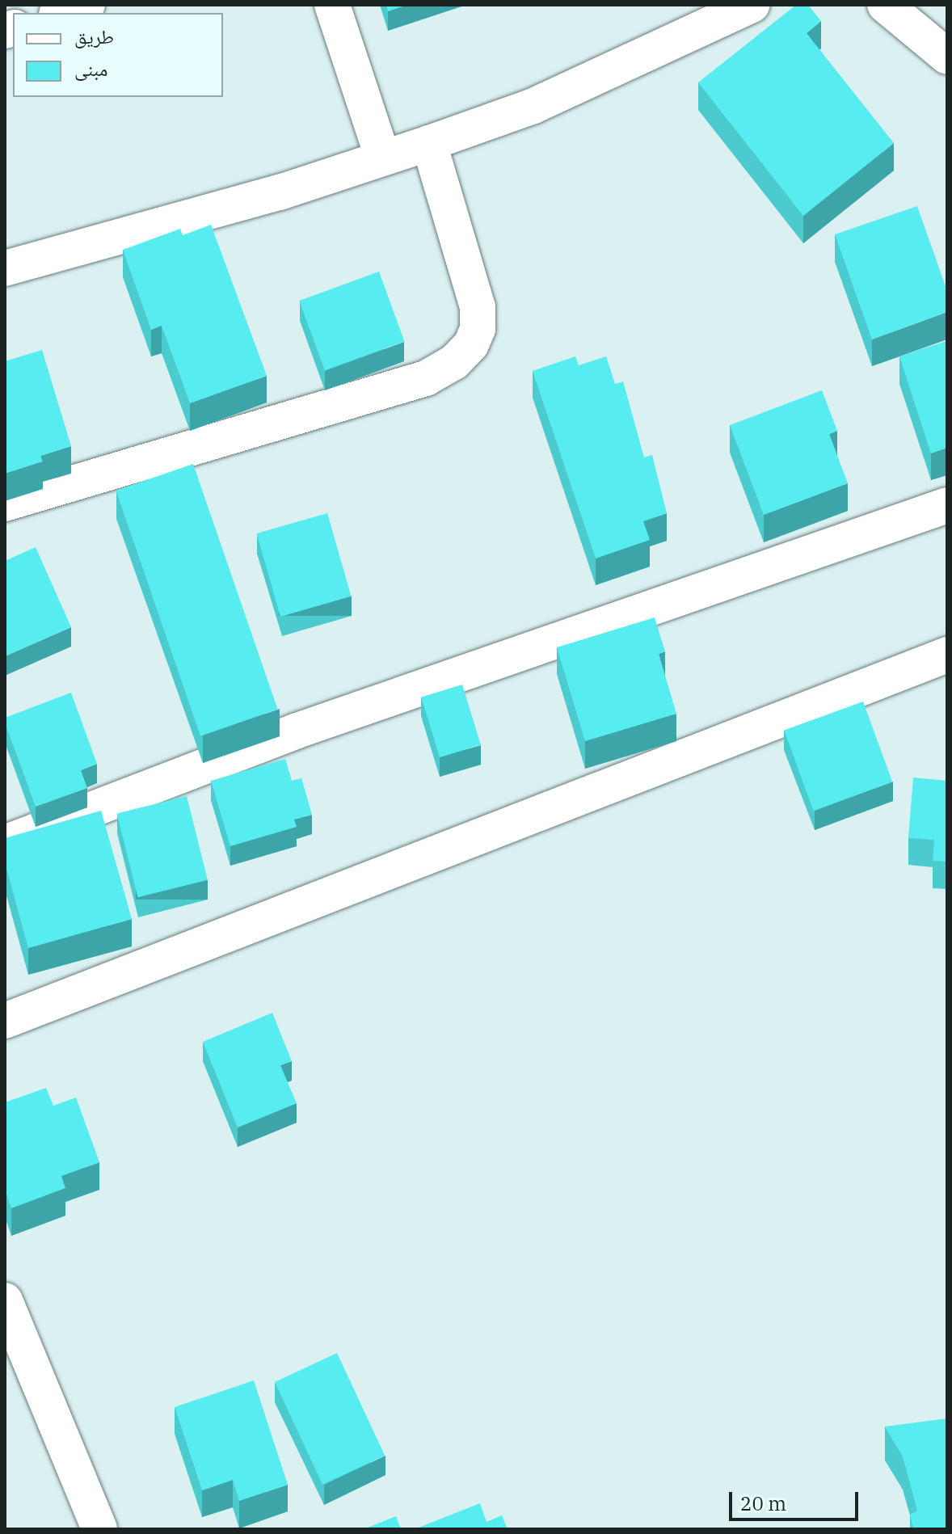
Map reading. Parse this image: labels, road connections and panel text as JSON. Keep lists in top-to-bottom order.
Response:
{
  "legend": ["طريق", "مبنى"],
  "scale_bar": "20 m"
}
